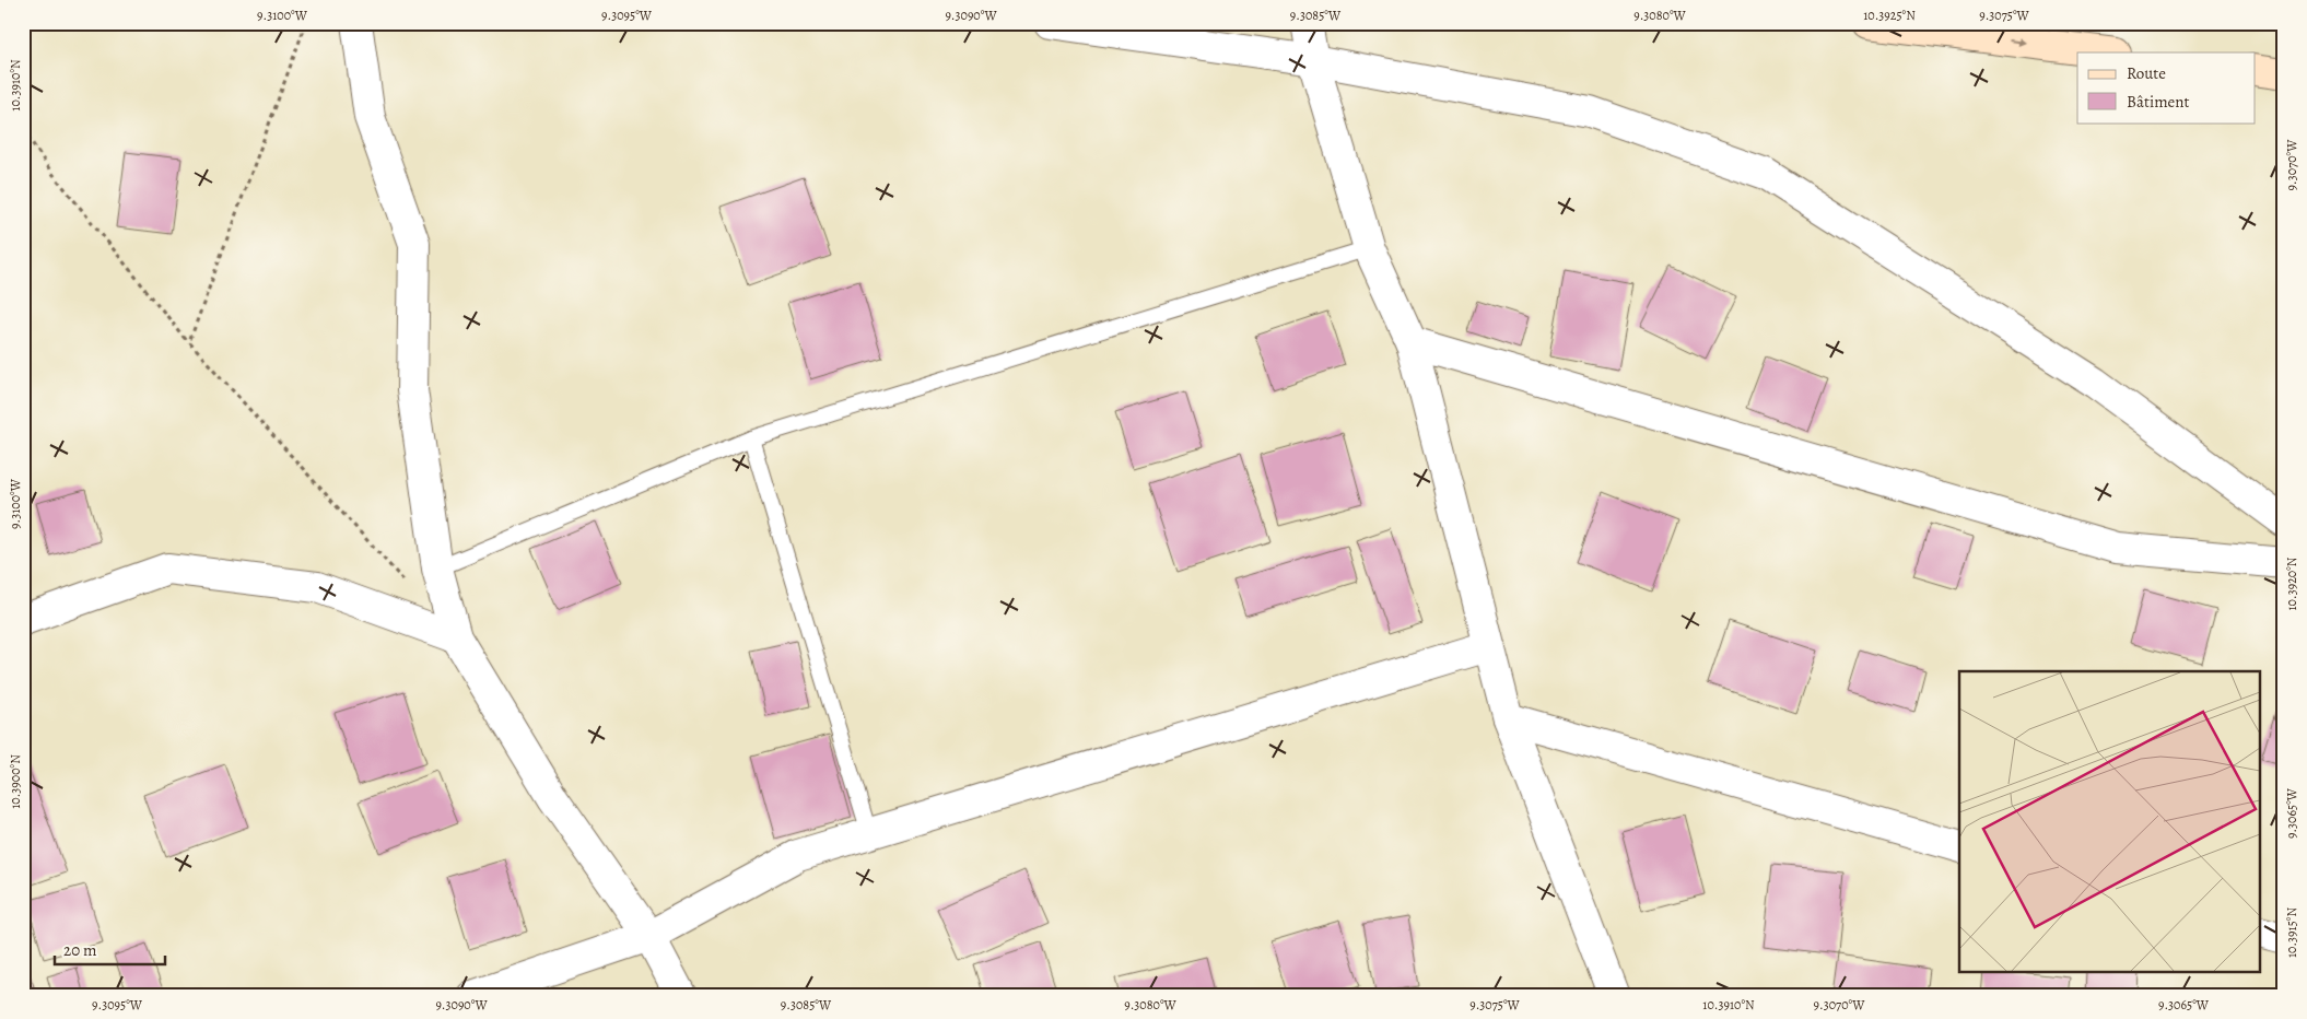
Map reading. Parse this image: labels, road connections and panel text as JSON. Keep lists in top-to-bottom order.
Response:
{
  "legend": ["Route", "Bâtiment"],
  "scale_bar": "20 m",
  "coordinates": [
    "9.3100°W",
    "9.3095°W",
    "9.3090°W",
    "9.3085°W",
    "9.3080°W",
    "10.3925°N",
    "9.3075°W",
    "10.3910°N",
    "9.3070°W",
    "10.3920°N",
    "10.3900°N",
    "9.3065°W",
    "10.3915°N"
  ]
}
